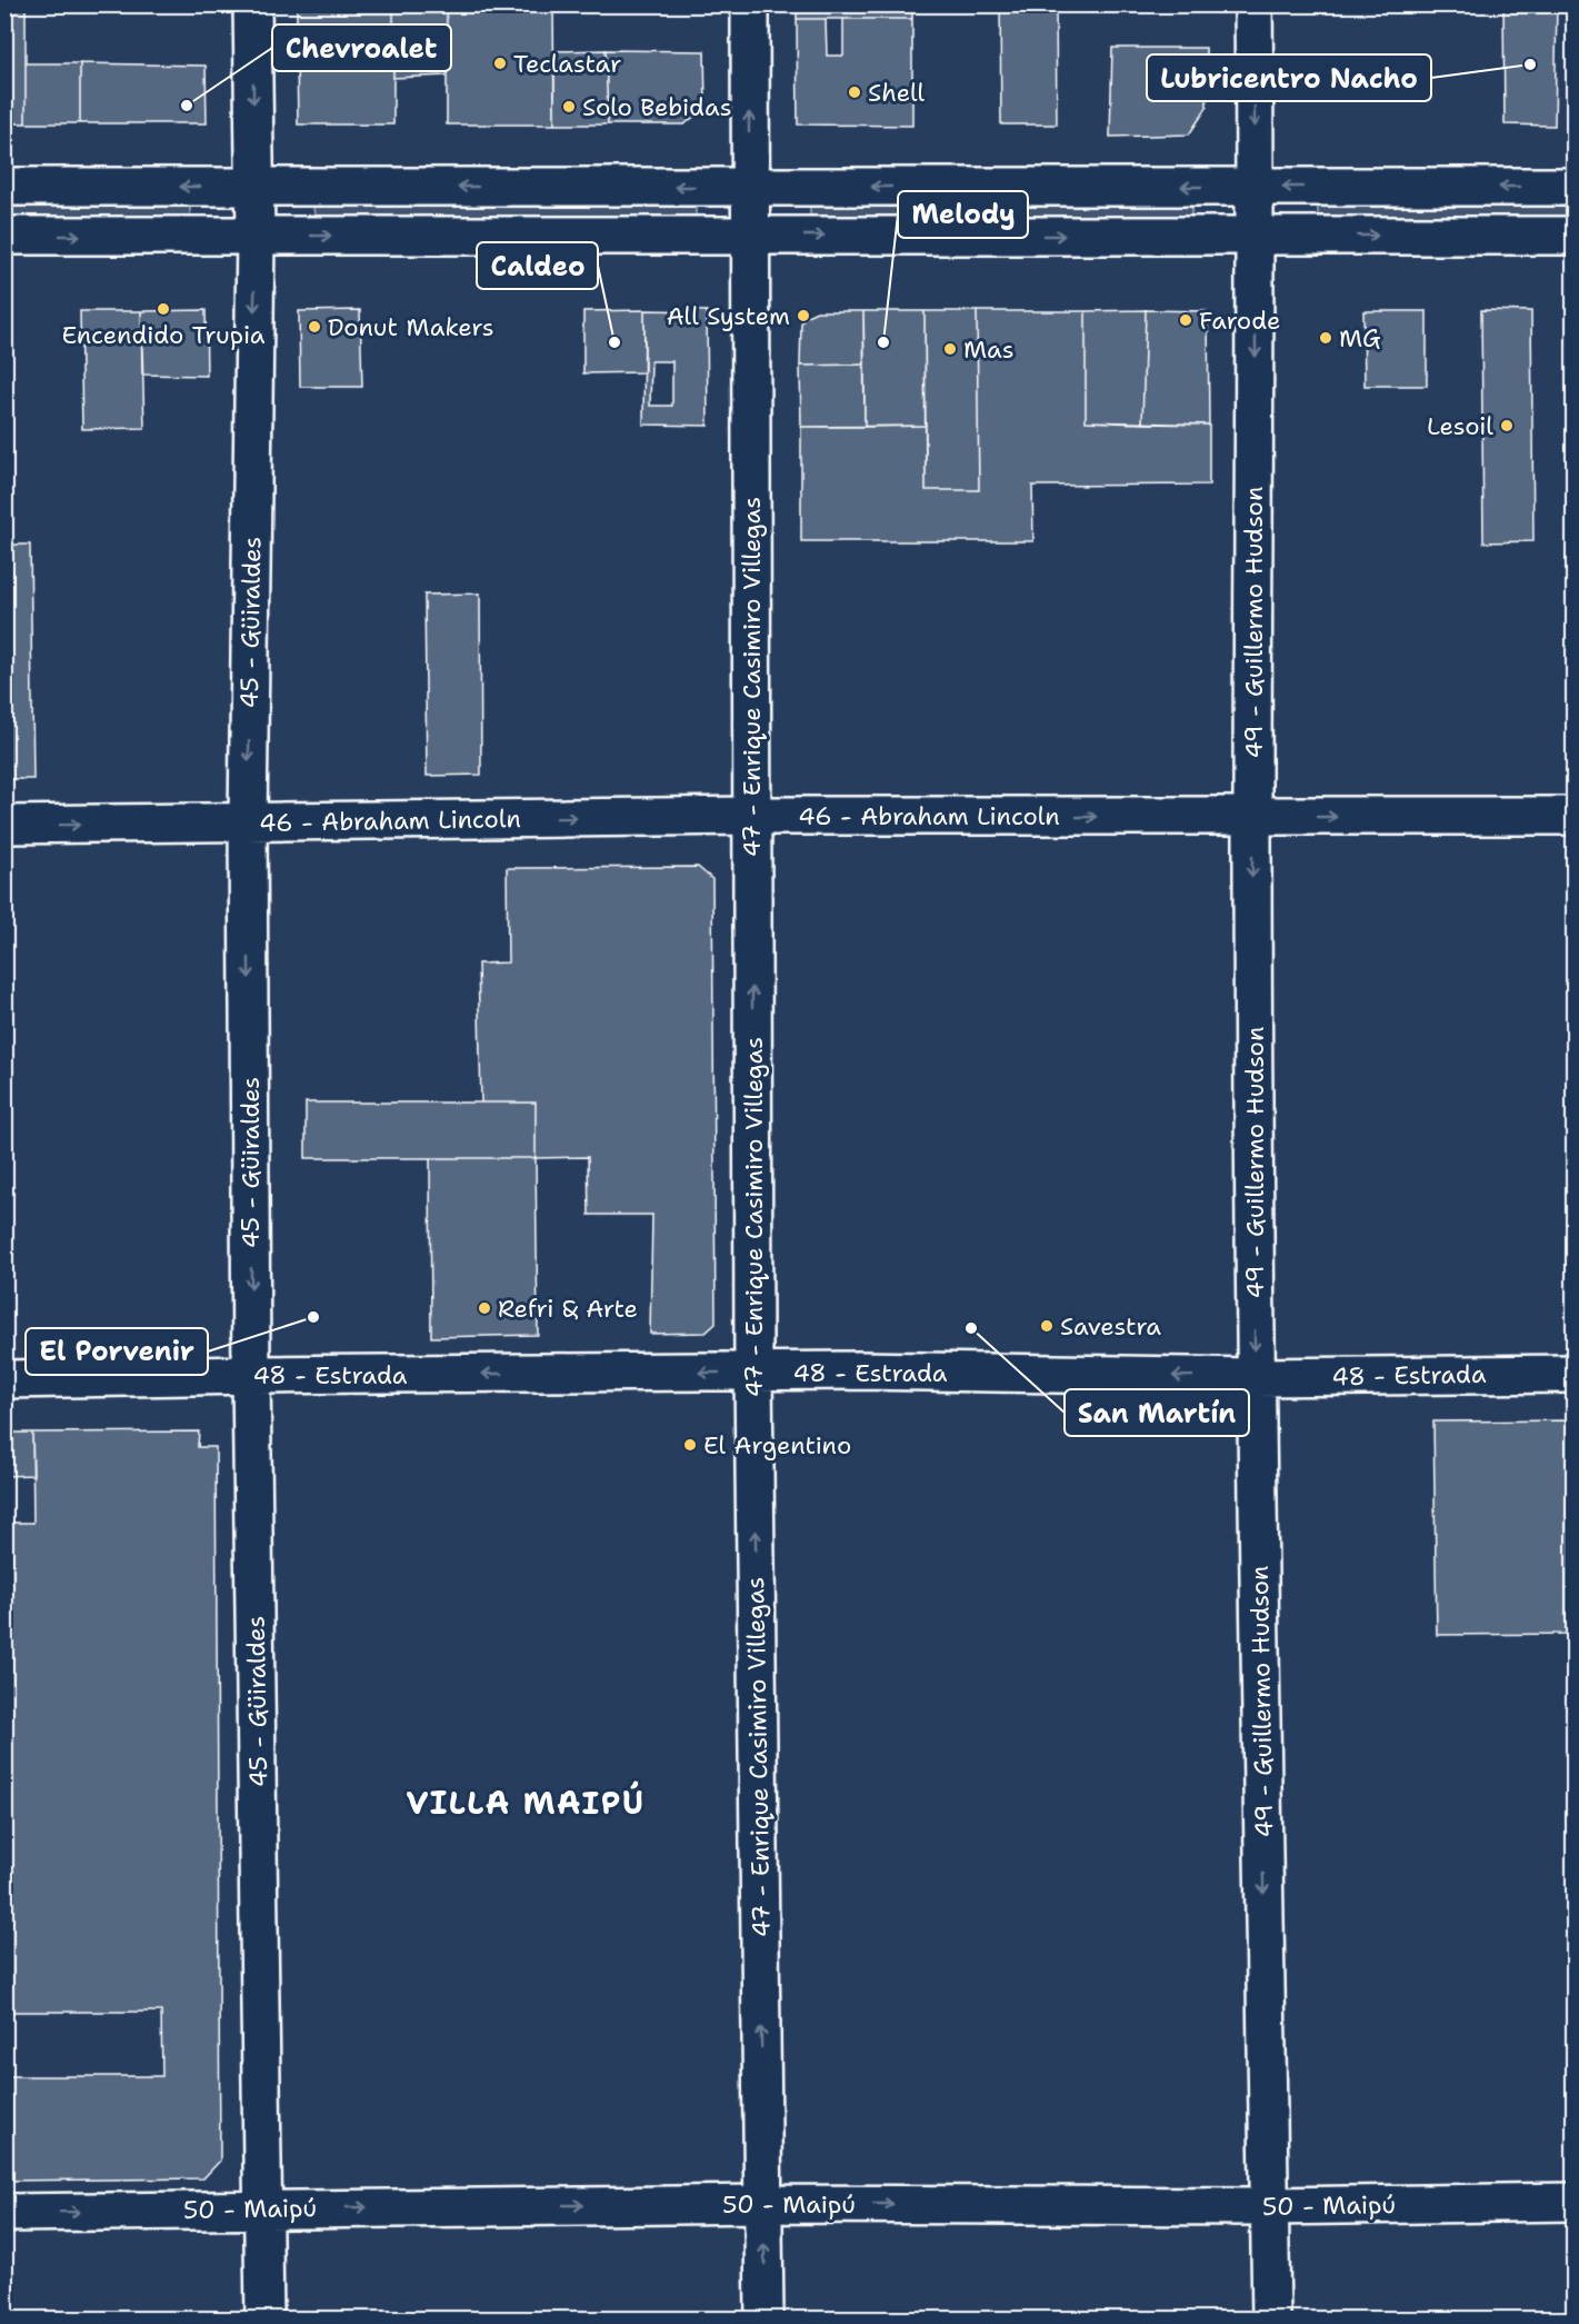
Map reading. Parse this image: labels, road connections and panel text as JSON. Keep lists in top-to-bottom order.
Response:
{
  "streets": {
    "street": [
      "45 - Güiraldes",
      "49 - Guillermo Hudson",
      "47 - Enrique Casimiro Villegas",
      "46 - Abraham Lincoln",
      "48 - Estrada",
      "50 - Maipú"
    ]
  },
  "crossings": [
    ["45 - Güiraldes", "46 - Abraham Lincoln"],
    ["45 - Güiraldes", "48 - Estrada"],
    ["45 - Güiraldes", "50 - Maipú"],
    ["49 - Guillermo Hudson", "46 - Abraham Lincoln"],
    ["49 - Guillermo Hudson", "48 - Estrada"],
    ["49 - Guillermo Hudson", "50 - Maipú"],
    ["47 - Enrique Casimiro Villegas", "46 - Abraham Lincoln"],
    ["47 - Enrique Casimiro Villegas", "48 - Estrada"],
    ["47 - Enrique Casimiro Villegas", "50 - Maipú"]
  ],
  "one_way": [
    "45 - Güiraldes",
    "49 - Guillermo Hudson",
    "47 - Enrique Casimiro Villegas",
    "46 - Abraham Lincoln",
    "48 - Estrada",
    "50 - Maipú"
  ],
  "districts": ["VILLA MAIPÚ"],
  "places": [
    "Teclastar",
    "Lubricentro Nacho",
    "Shell",
    "Chevroalet",
    "Solo Bebidas",
    "Encendido Trupia",
    "All System",
    "Farode",
    "Donut Makers",
    "MG",
    "Caldeo",
    "Melody",
    "Mas",
    "Lesoil",
    "Refri & Arte",
    "El Porvenir",
    "Savestra",
    "San Martín",
    "El Argentino"
  ]
}
